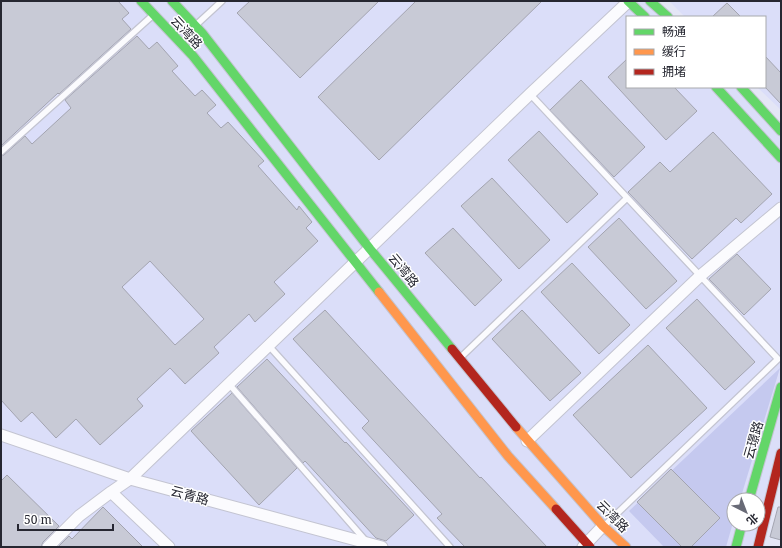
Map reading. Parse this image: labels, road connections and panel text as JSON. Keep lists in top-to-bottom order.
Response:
{
  "streets": {
    "main road": ["云湾路", "云璟路"],
    "street": ["云青路"]
  },
  "legend": ["畅通", "缓行", "拥堵"],
  "scale_bar": "50 m",
  "north": "bottom right"
}
